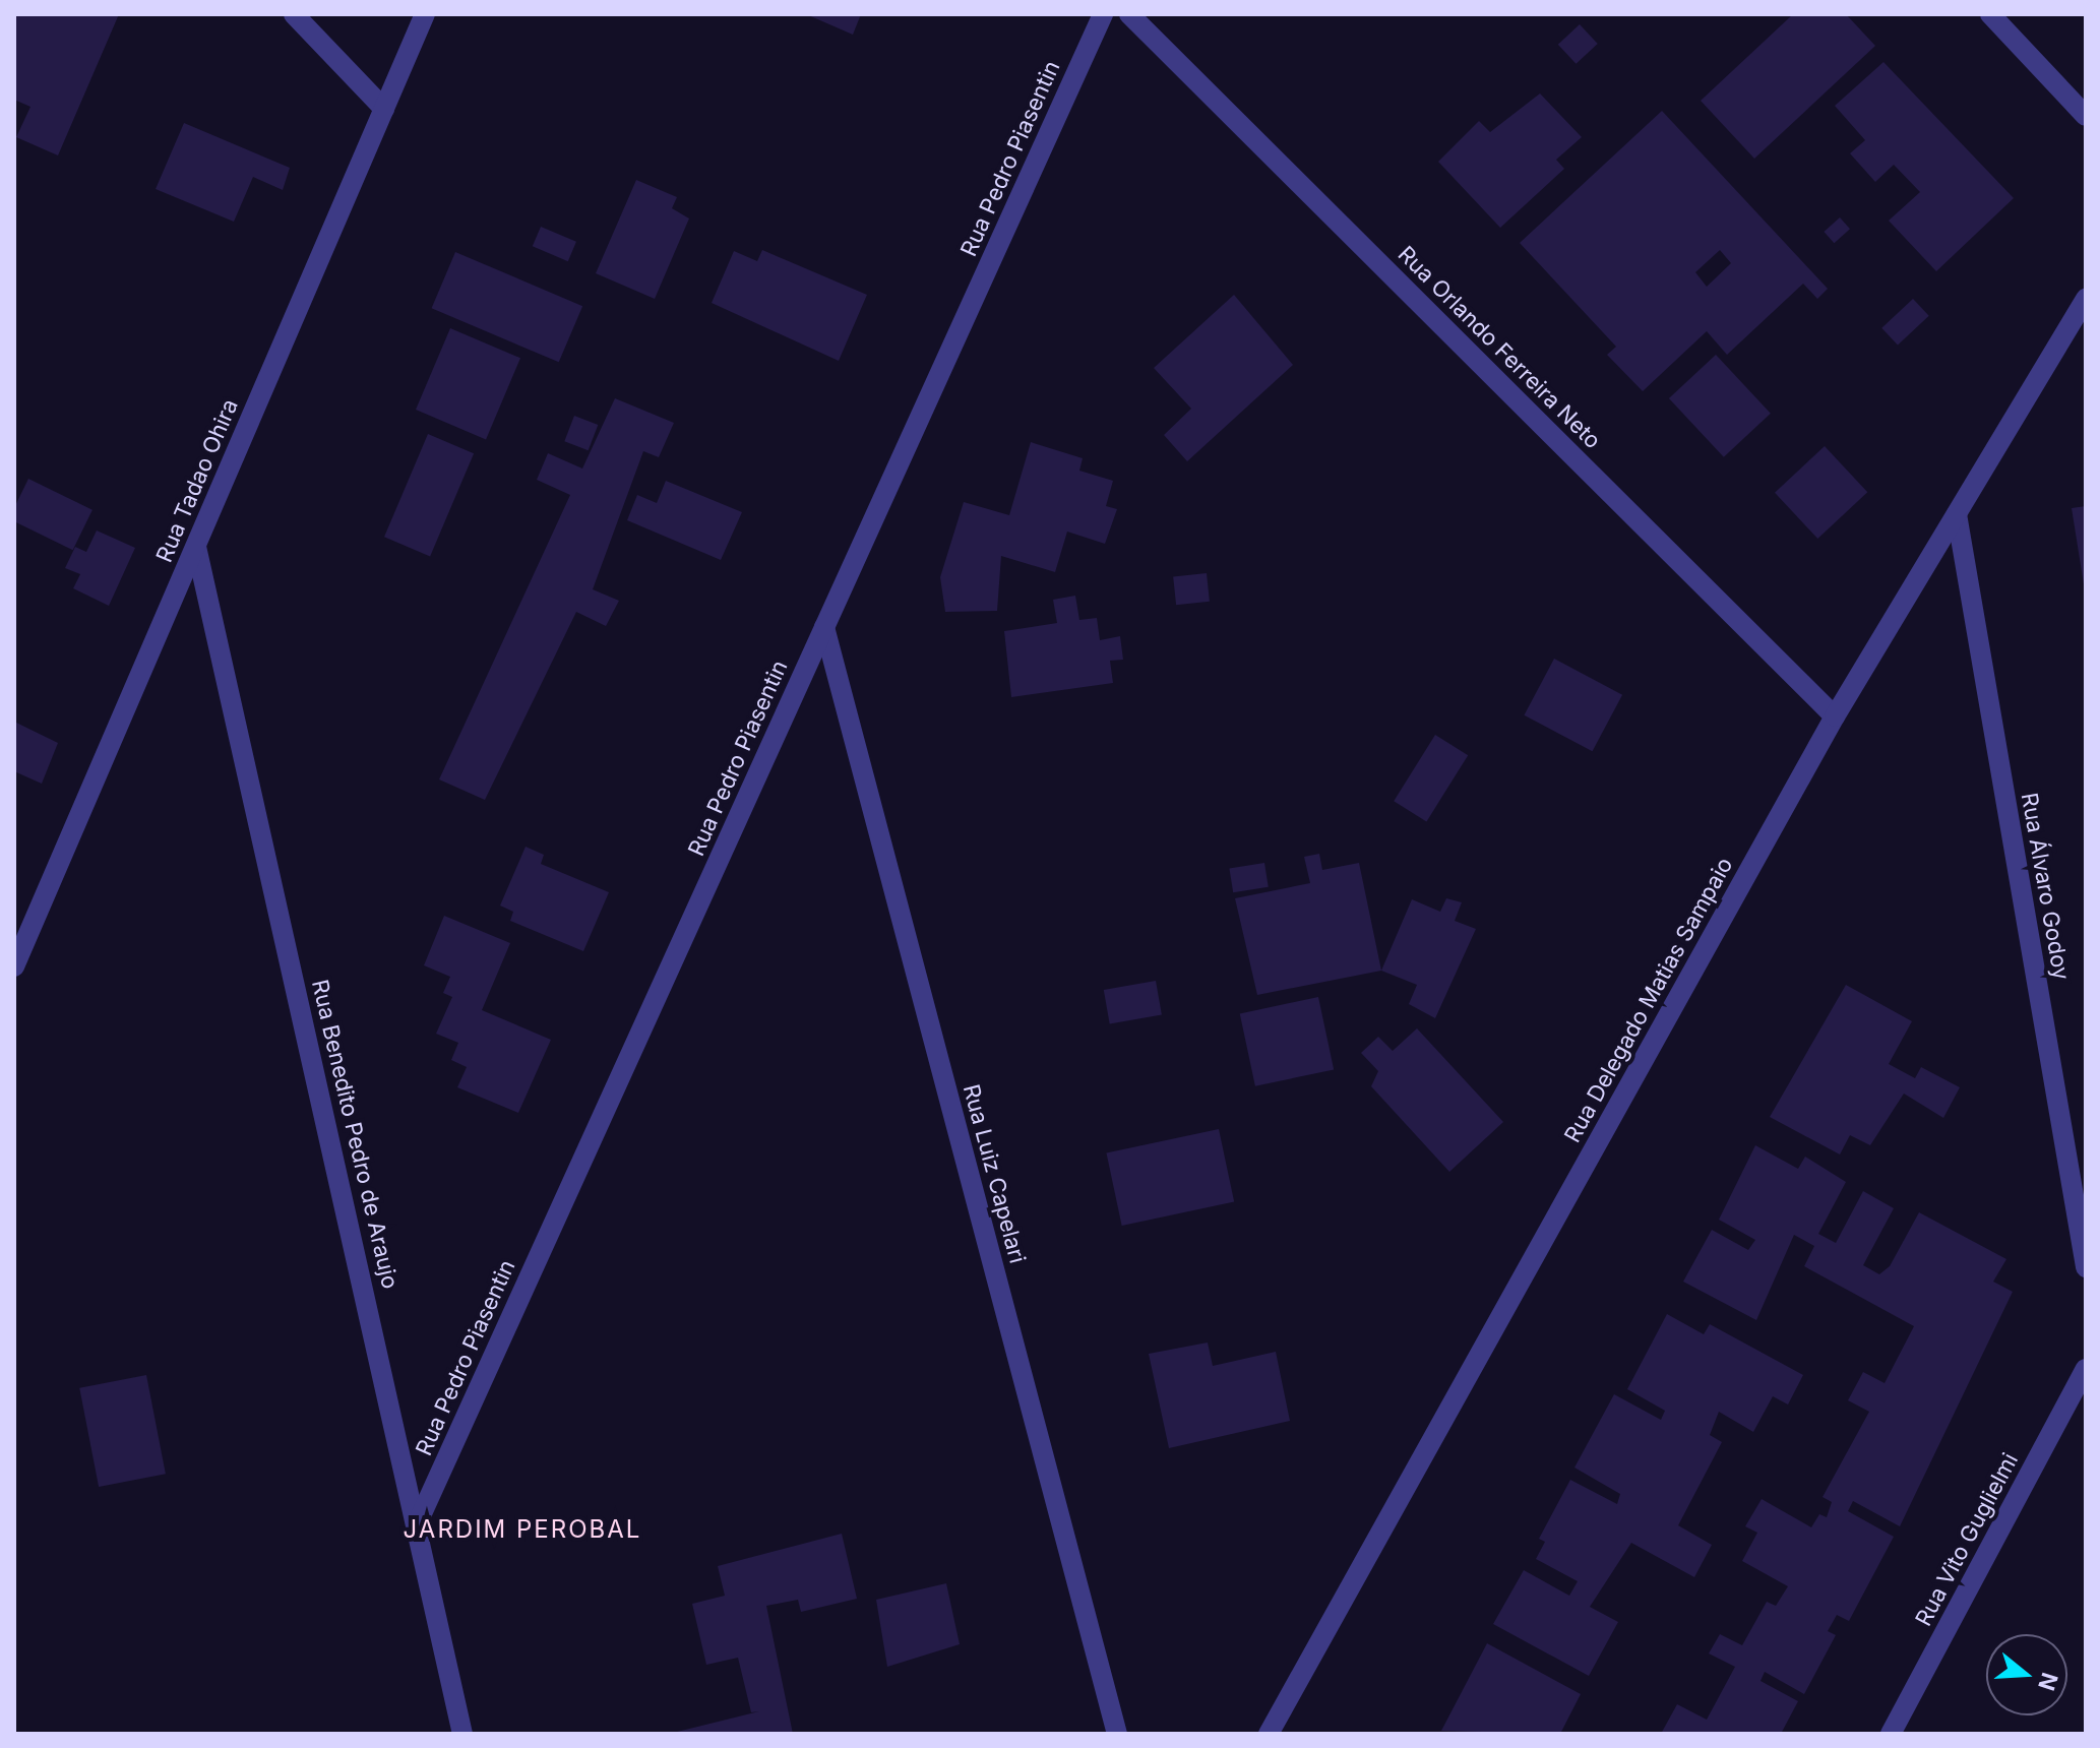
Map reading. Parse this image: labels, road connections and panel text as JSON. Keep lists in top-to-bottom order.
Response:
{
  "streets": {
    "street": [
      "Rua Pedro Piasentin",
      "Rua Orlando Ferreira Neto",
      "Rua Tadao Ohira",
      "Rua Álvaro Godoy",
      "Rua Delegado Matias Sampaio",
      "Rua Benedito Pedro de Araujo",
      "Rua Luiz Capelari",
      "Rua Vito Guglielmi"
    ]
  },
  "crossings": [
    ["Rua Pedro Piasentin", "Rua Benedito Pedro de Araujo"],
    ["Rua Pedro Piasentin", "Rua Luiz Capelari"],
    ["Rua Orlando Ferreira Neto", "Rua Delegado Matias Sampaio"],
    ["Rua Tadao Ohira", "Rua Benedito Pedro de Araujo"],
    ["Rua Álvaro Godoy", "Rua Delegado Matias Sampaio"]
  ],
  "districts": ["JARDIM PEROBAL"],
  "north": "right"
}
